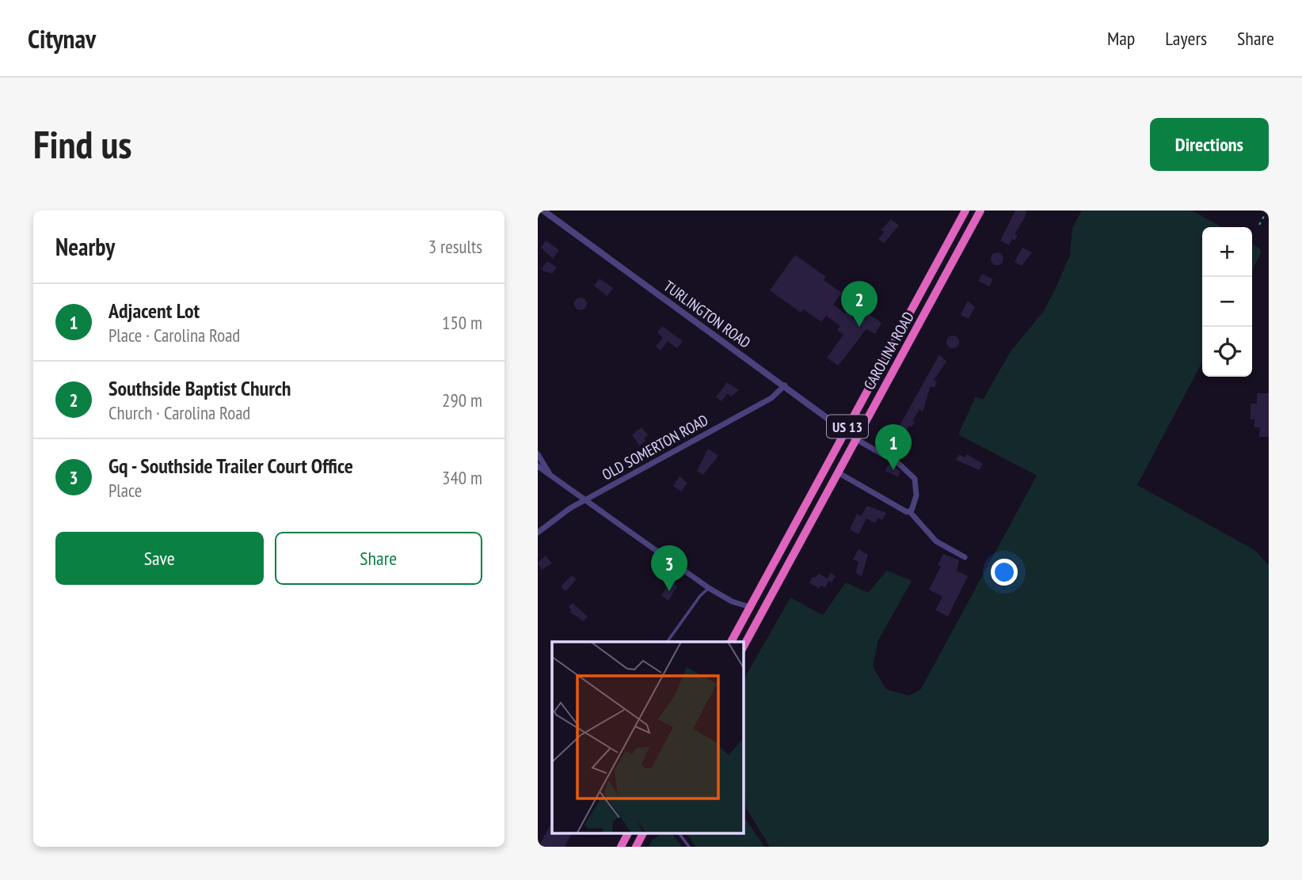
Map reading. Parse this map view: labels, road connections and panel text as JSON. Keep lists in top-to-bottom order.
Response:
{
  "streets": {
    "highway": ["CAROLINA ROAD", "US 13"],
    "street": ["TURLINGTON ROAD", "OLD SOMERTON ROAD"]
  },
  "crossings": [
    ["TURLINGTON ROAD", "CAROLINA ROAD"],
    ["TURLINGTON ROAD", "OLD SOMERTON ROAD"]
  ],
  "page": {
    "header": "Citynav",
    "nav": ["Map", "Layers", "Share"],
    "buttons": [
      "Directions",
      ["Save", "Share"]
    ],
    "title": "Find us",
    "heading": ["Nearby", "3 results"],
    "map_buttons": ["+", "−"],
    "pins": ["2", "1", "3"],
    "list": [
      {
        "mark": "1",
        "name": "Adjacent Lot",
        "note": "Place · Carolina Road",
        "value": "150 m"
      },
      {
        "mark": "2",
        "name": "Southside Baptist Church",
        "note": "Church · Carolina Road",
        "value": "290 m"
      },
      {
        "mark": "3",
        "name": "Gq - Southside Trailer Court Office",
        "note": "Place",
        "value": "340 m"
      }
    ]
  }
}
